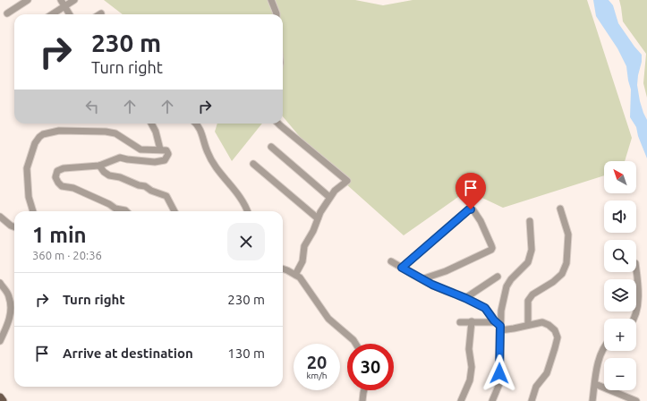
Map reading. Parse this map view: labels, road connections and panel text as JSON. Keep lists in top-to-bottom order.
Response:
{
  "north": "top left",
  "page": {
    "turn": ["230 m", "Turn right"],
    "map_buttons": ["+", "−"],
    "heading": ["1 min", "360 m · 20:36"],
    "list": [
      {
        "name": "Turn right",
        "value": "230 m"
      },
      {
        "name": "Arrive at destination",
        "value": "130 m"
      }
    ],
    "speed": "20 km/h",
    "limit": "30"
  }
}
